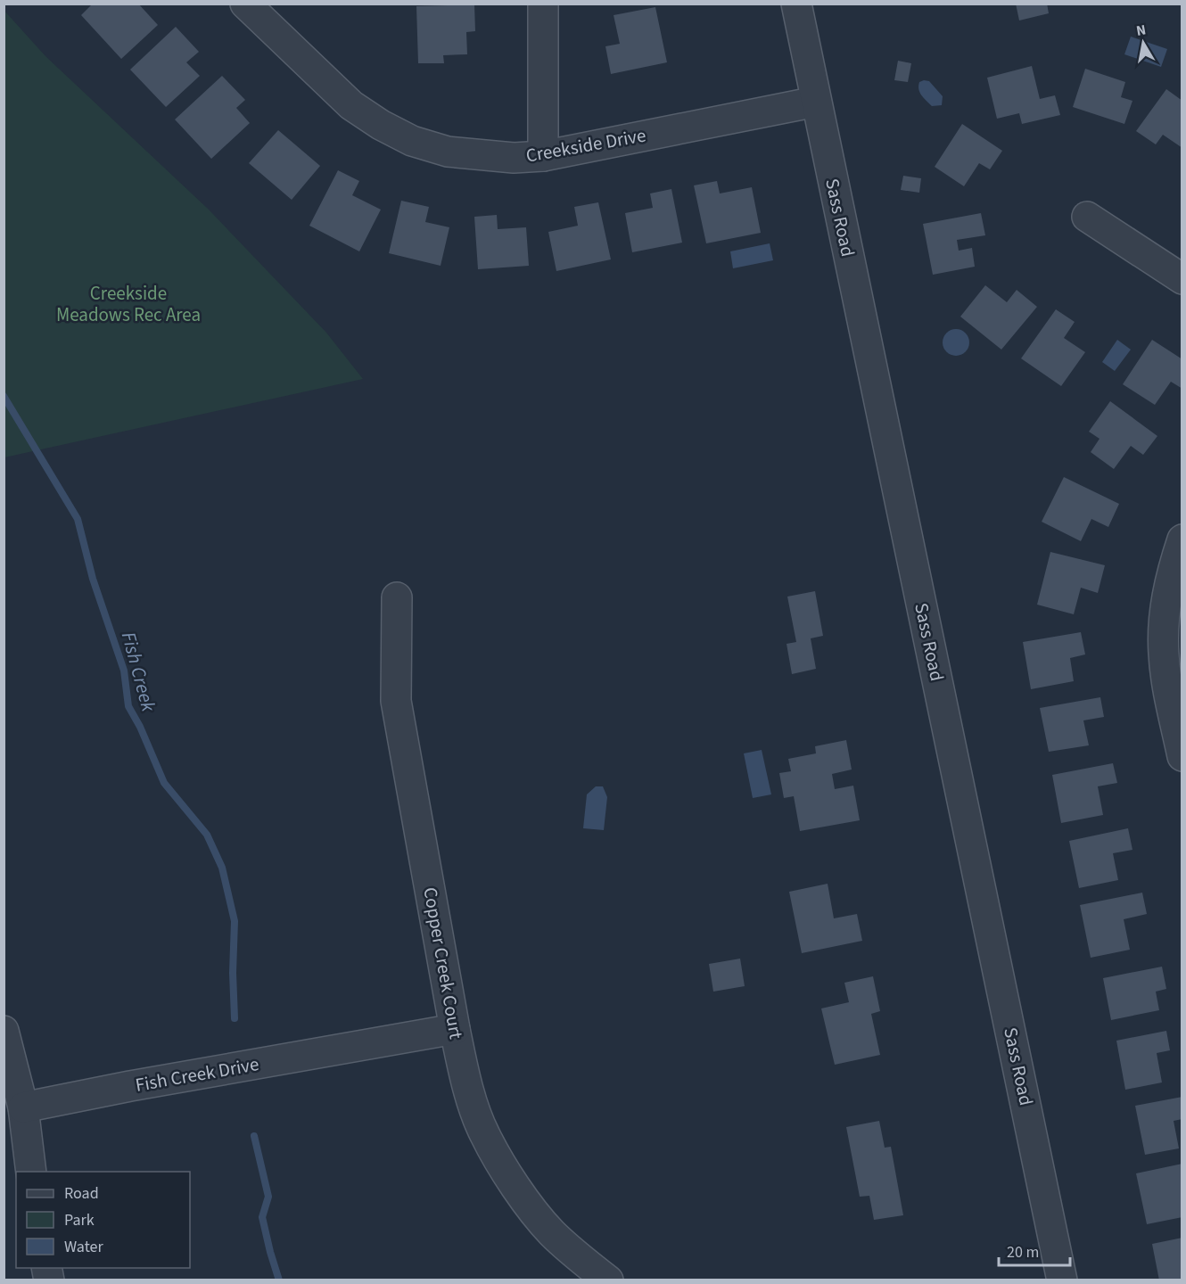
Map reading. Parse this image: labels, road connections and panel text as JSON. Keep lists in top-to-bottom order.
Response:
{
  "streets": {
    "street": [
      "Creekside Drive",
      "Sass Road",
      "Copper Creek Court",
      "Fish Creek Drive"
    ]
  },
  "crossings": [
    ["Creekside Drive", "Sass Road"],
    ["Copper Creek Court", "Fish Creek Drive"]
  ],
  "water": ["Fish Creek"],
  "parks": ["Creekside Meadows Rec Area"],
  "legend": ["Road", "Park", "Water"],
  "scale_bar": "20 m",
  "north": "top"
}
